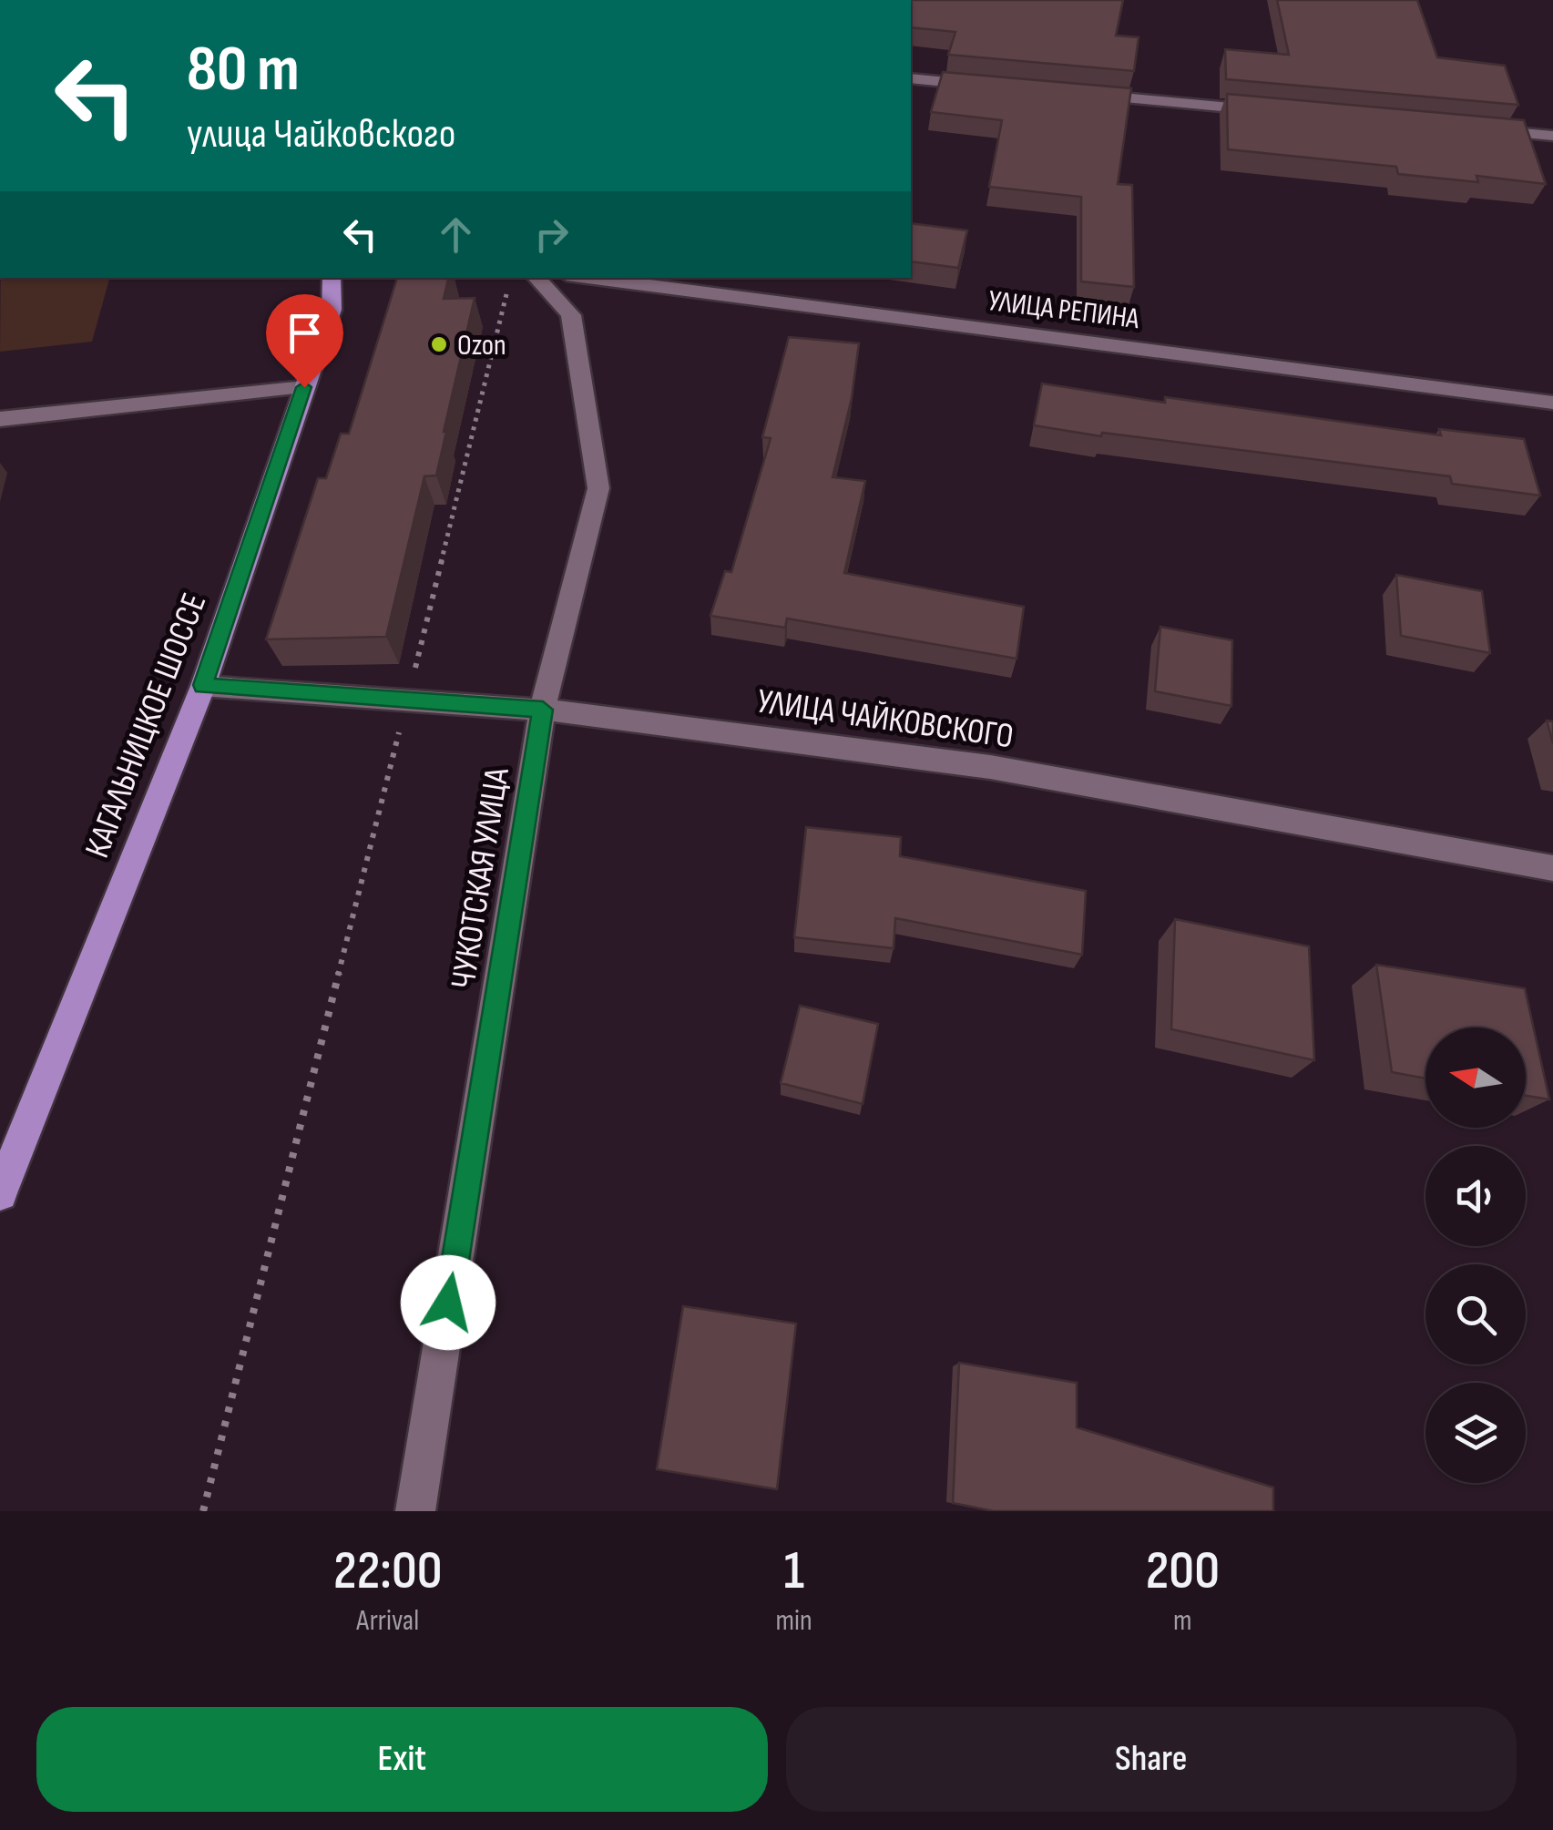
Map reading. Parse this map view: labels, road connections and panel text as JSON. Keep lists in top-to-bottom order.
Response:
{
  "streets": {
    "main road": ["КАГАЛЬНИЦКОЕ ШОССЕ"],
    "street": ["УЛИЦА РЕПИНА", "УЛИЦА ЧАЙКОВСКОГО", "ЧУКОТСКАЯ УЛИЦА"]
  },
  "crossings": [
    ["УЛИЦА ЧАЙКОВСКОГО", "КАГАЛЬНИЦКОЕ ШОССЕ"],
    ["УЛИЦА ЧАЙКОВСКОГО", "ЧУКОТСКАЯ УЛИЦА"]
  ],
  "places": ["Ozon"],
  "north": "left",
  "page": {
    "turn": ["80 m", "улица Чайковского"],
    "eta": [
      "22:00",
      "Arrival",
      "1",
      "min",
      "200",
      "m"
    ],
    "buttons": ["Exit", "Share"]
  }
}
